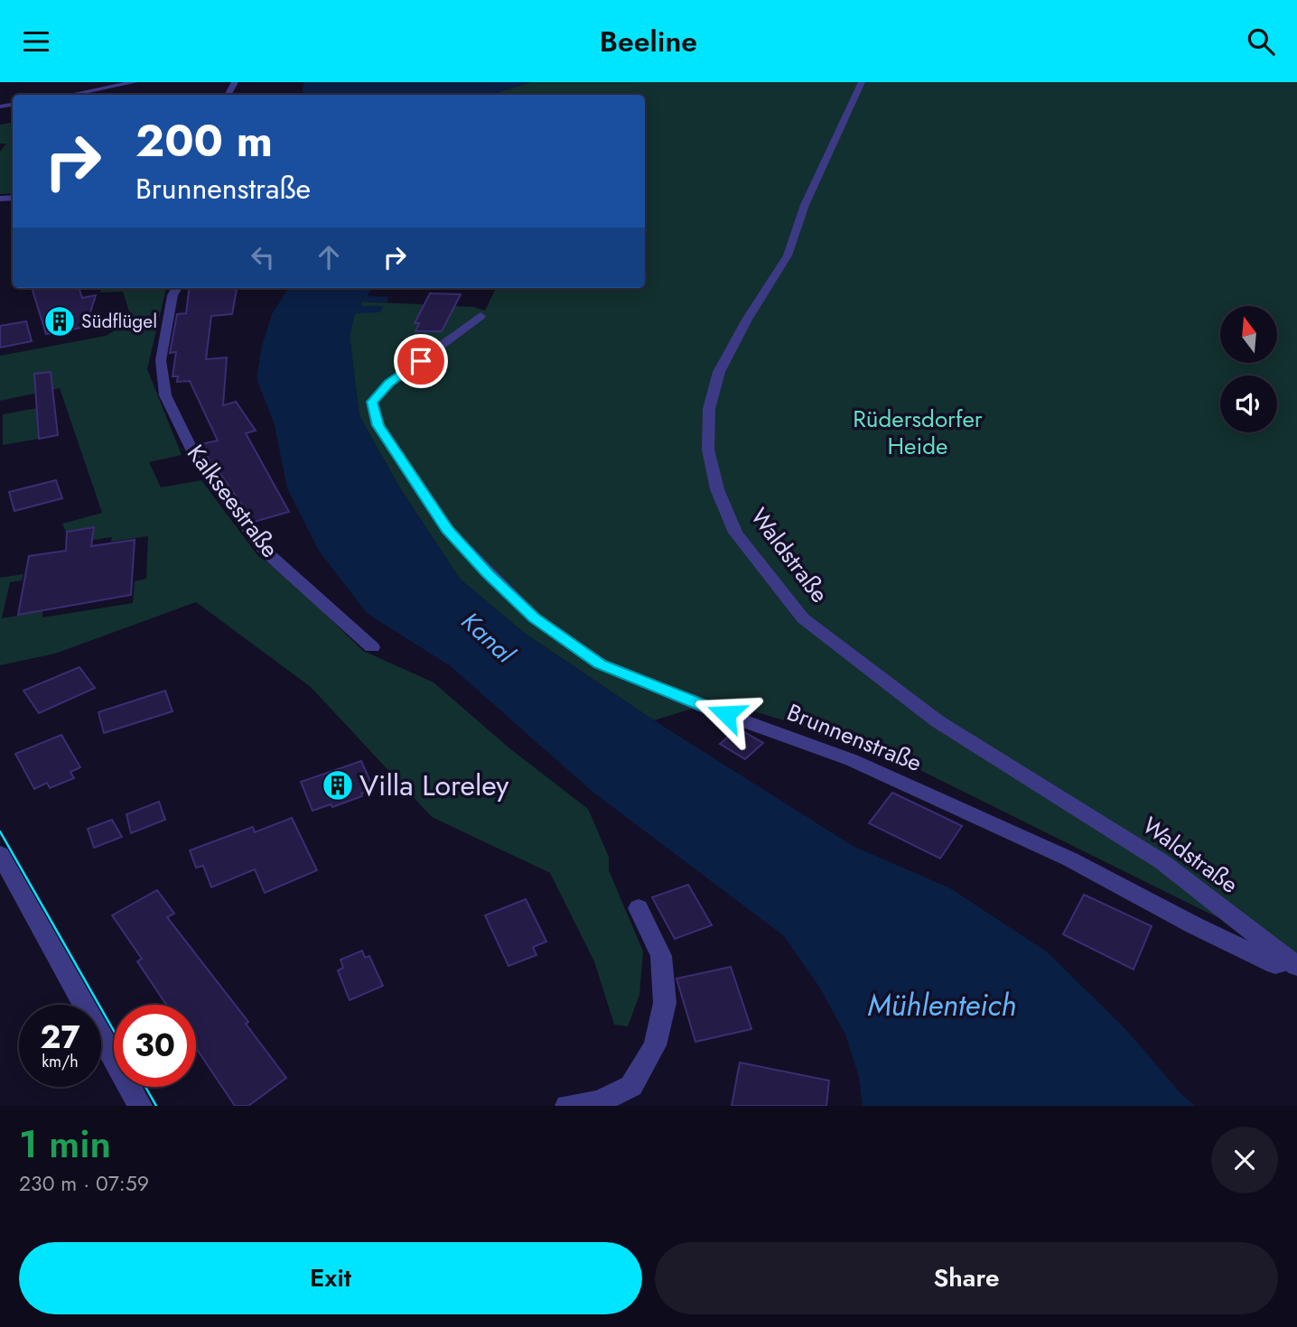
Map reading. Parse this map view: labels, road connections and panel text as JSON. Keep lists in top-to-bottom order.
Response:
{
  "streets": {
    "street": ["Kalkseestraße", "Waldstraße", "Brunnenstraße"]
  },
  "crossings": [
    ["Waldstraße", "Brunnenstraße"]
  ],
  "water": ["Kanal", "Mühlenteich"],
  "parks": ["Rüdersdorfer Heide"],
  "places": {
    "building": ["Südflügel", "Villa Loreley"]
  },
  "north": "top",
  "page": {
    "header": "Beeline",
    "turn": ["200 m", "Brunnenstraße"],
    "speed": "27 km/h",
    "limit": "30",
    "heading": ["1 min", "230 m · 07:59"],
    "buttons": ["Exit", "Share"]
  }
}
